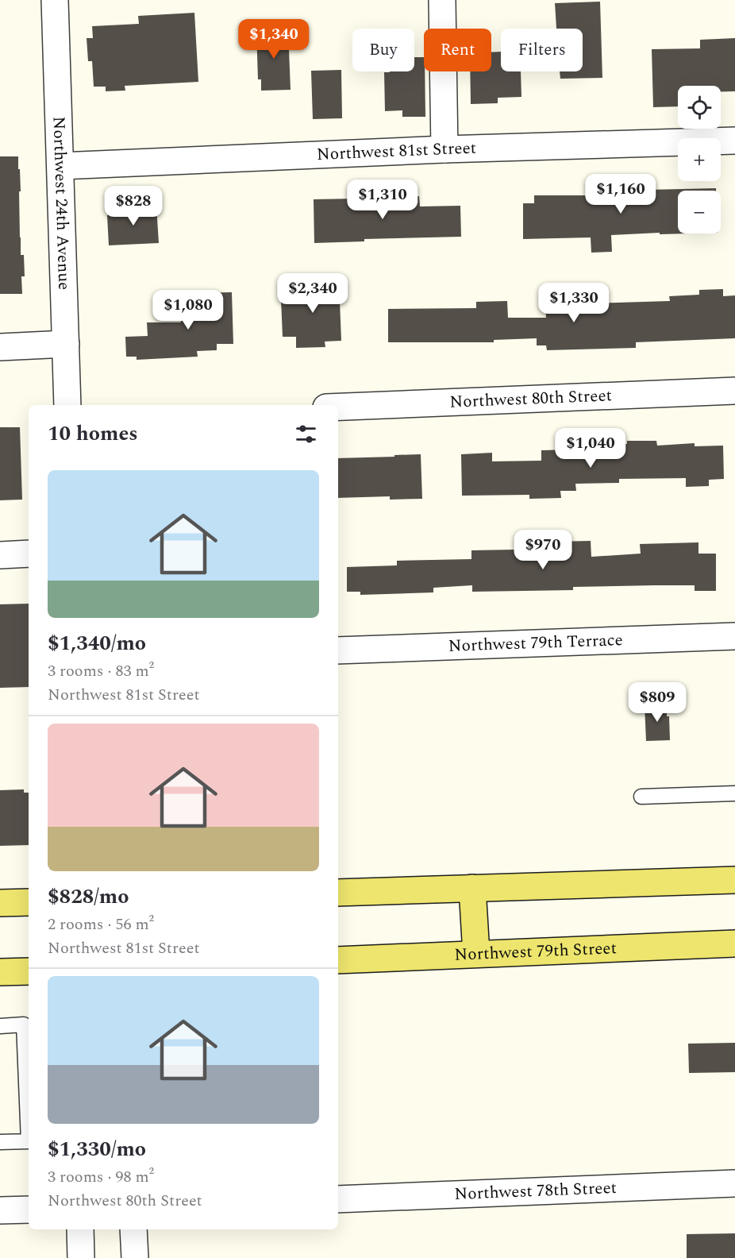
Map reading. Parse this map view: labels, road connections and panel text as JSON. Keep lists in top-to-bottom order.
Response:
{
  "streets": {
    "main road": ["Northwest 79th Street"],
    "street": [
      "Northwest 81st Street",
      "Northwest 24th Avenue",
      "Northwest 80th Street",
      "Northwest 79th Terrace",
      "Northwest 78th Street"
    ]
  },
  "crossings": [
    ["Northwest 81st Street", "Northwest 24th Avenue"]
  ],
  "page": {
    "price": [
      "$1,340",
      "$1,160",
      "$1,310",
      "$828",
      "$2,340",
      "$1,330",
      "$1,080",
      "$1,040",
      "$970",
      "$809"
    ],
    "chip": ["Buy", "Rent", "Filters"],
    "map_buttons": ["+", "−"],
    "heading": "10 homes",
    "list": [
      {
        "name": "$1,340/mo",
        "note": "3 rooms · 83 m² · Northwest 81st Street"
      },
      {
        "name": "$828/mo",
        "note": "2 rooms · 56 m² · Northwest 81st Street"
      },
      {
        "name": "$1,330/mo",
        "note": "3 rooms · 98 m² · Northwest 80th Street"
      }
    ]
  }
}
